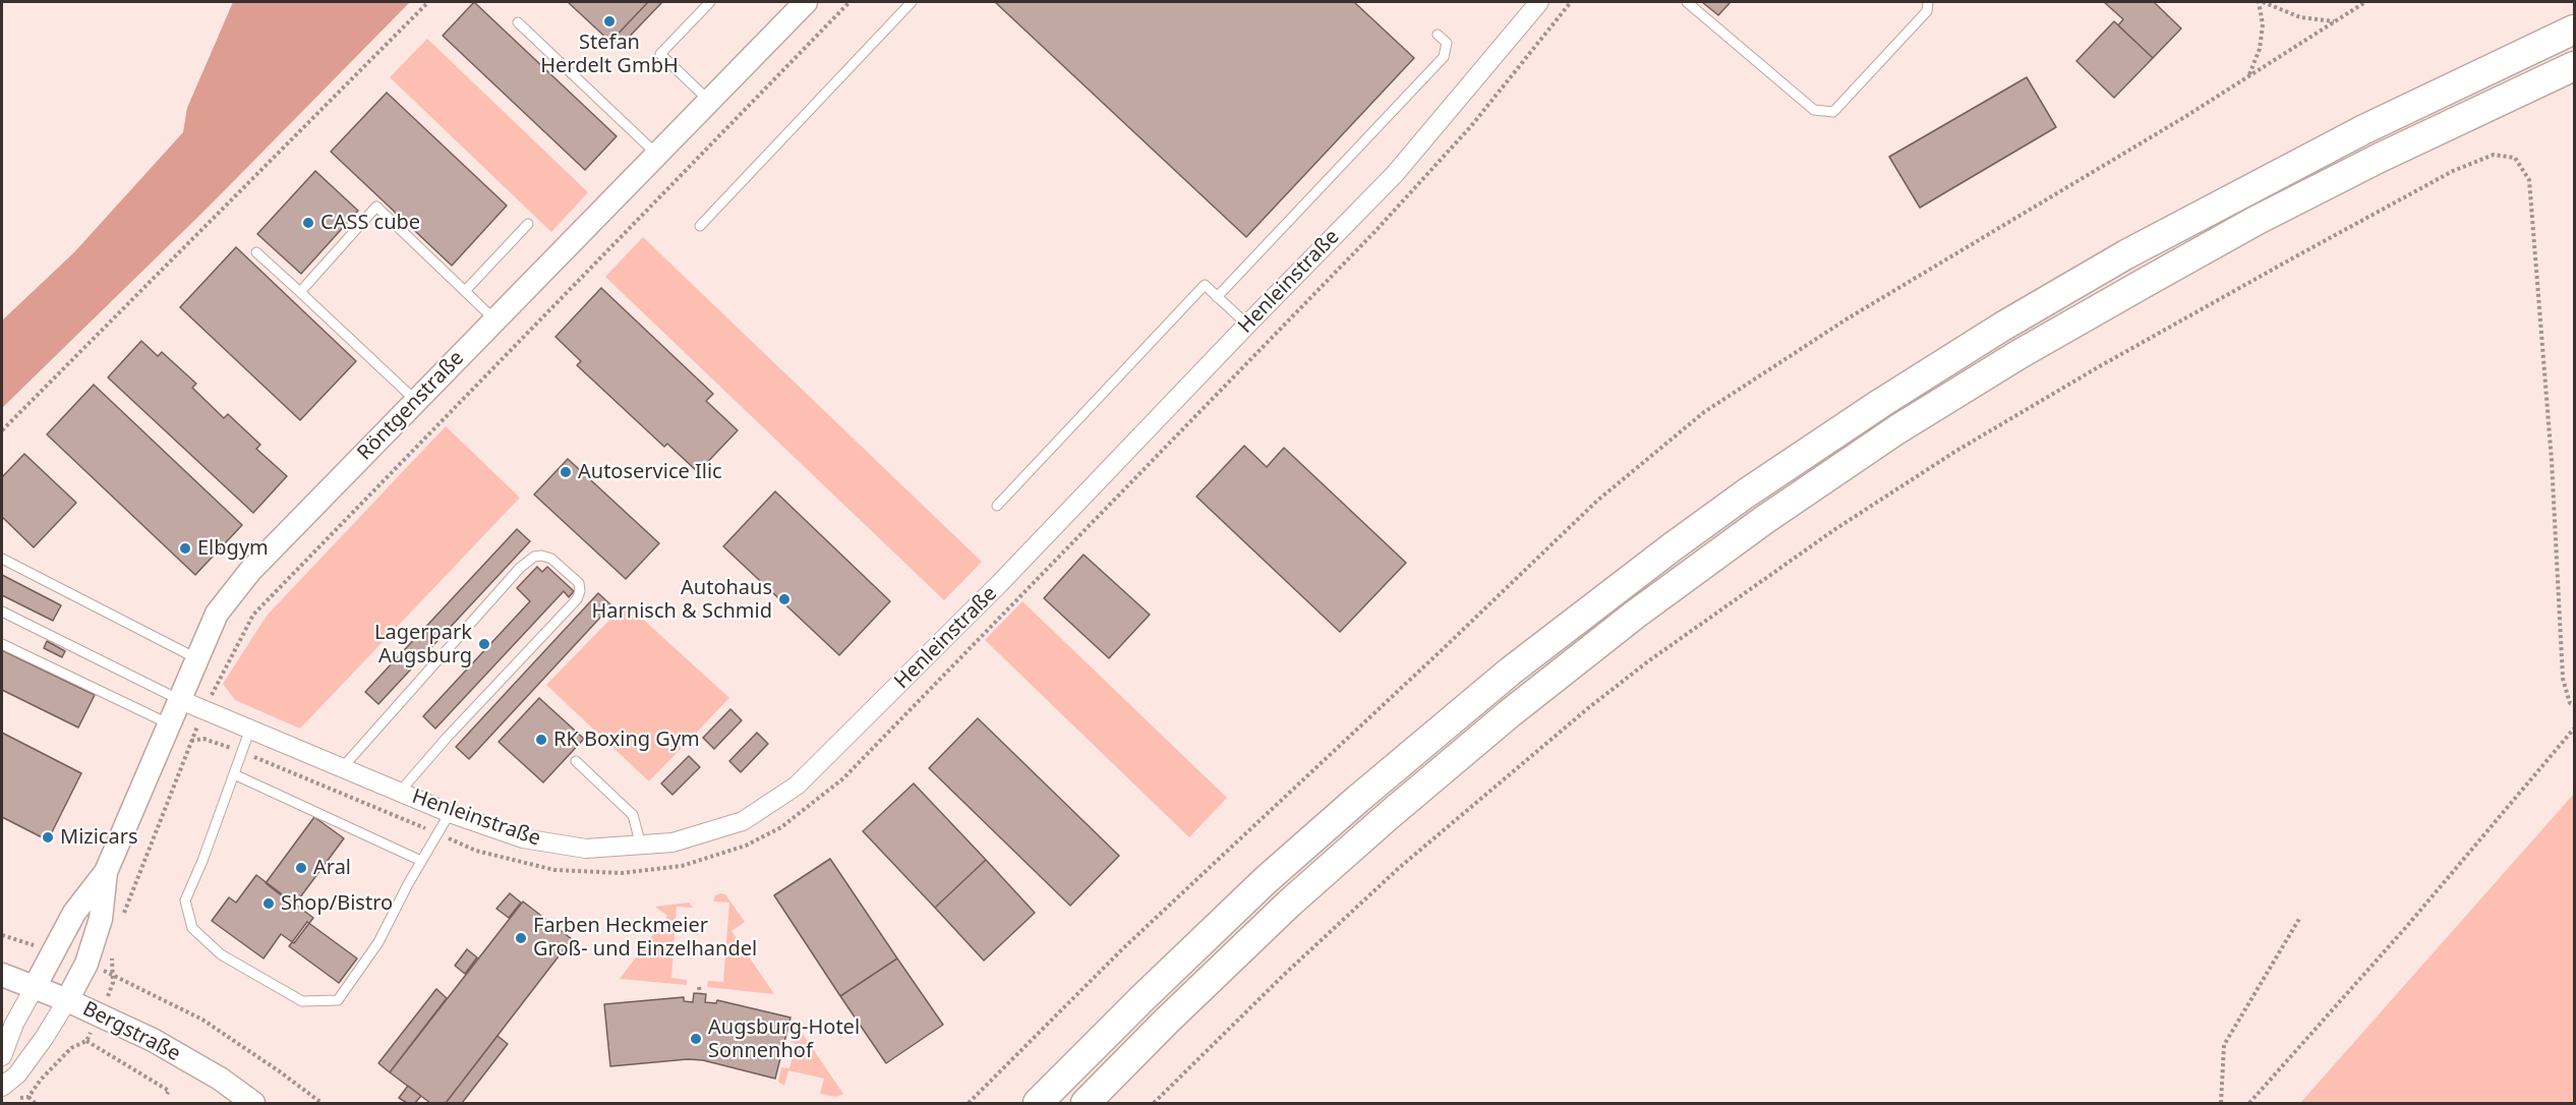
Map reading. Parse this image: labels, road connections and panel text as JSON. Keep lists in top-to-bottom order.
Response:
{
  "streets": {
    "street": ["Henleinstraße", "Röntgenstraße", "Bergstraße"]
  },
  "crossings": [
    ["Henleinstraße", "Röntgenstraße"],
    ["Röntgenstraße", "Bergstraße"]
  ],
  "places": [
    "Stefan Herdelt GmbH",
    "CASS cube",
    "Autoservice Ilic",
    "Elbgym",
    "Autohaus Harnisch & Schmid",
    "Lagerpark Augsburg",
    "RK Boxing Gym",
    "Mizicars",
    "Aral",
    "Shop/Bistro",
    "Farben Heckmeier Groß- und Einzelhandel",
    "Augsburg-Hotel Sonnenhof"
  ]
}
